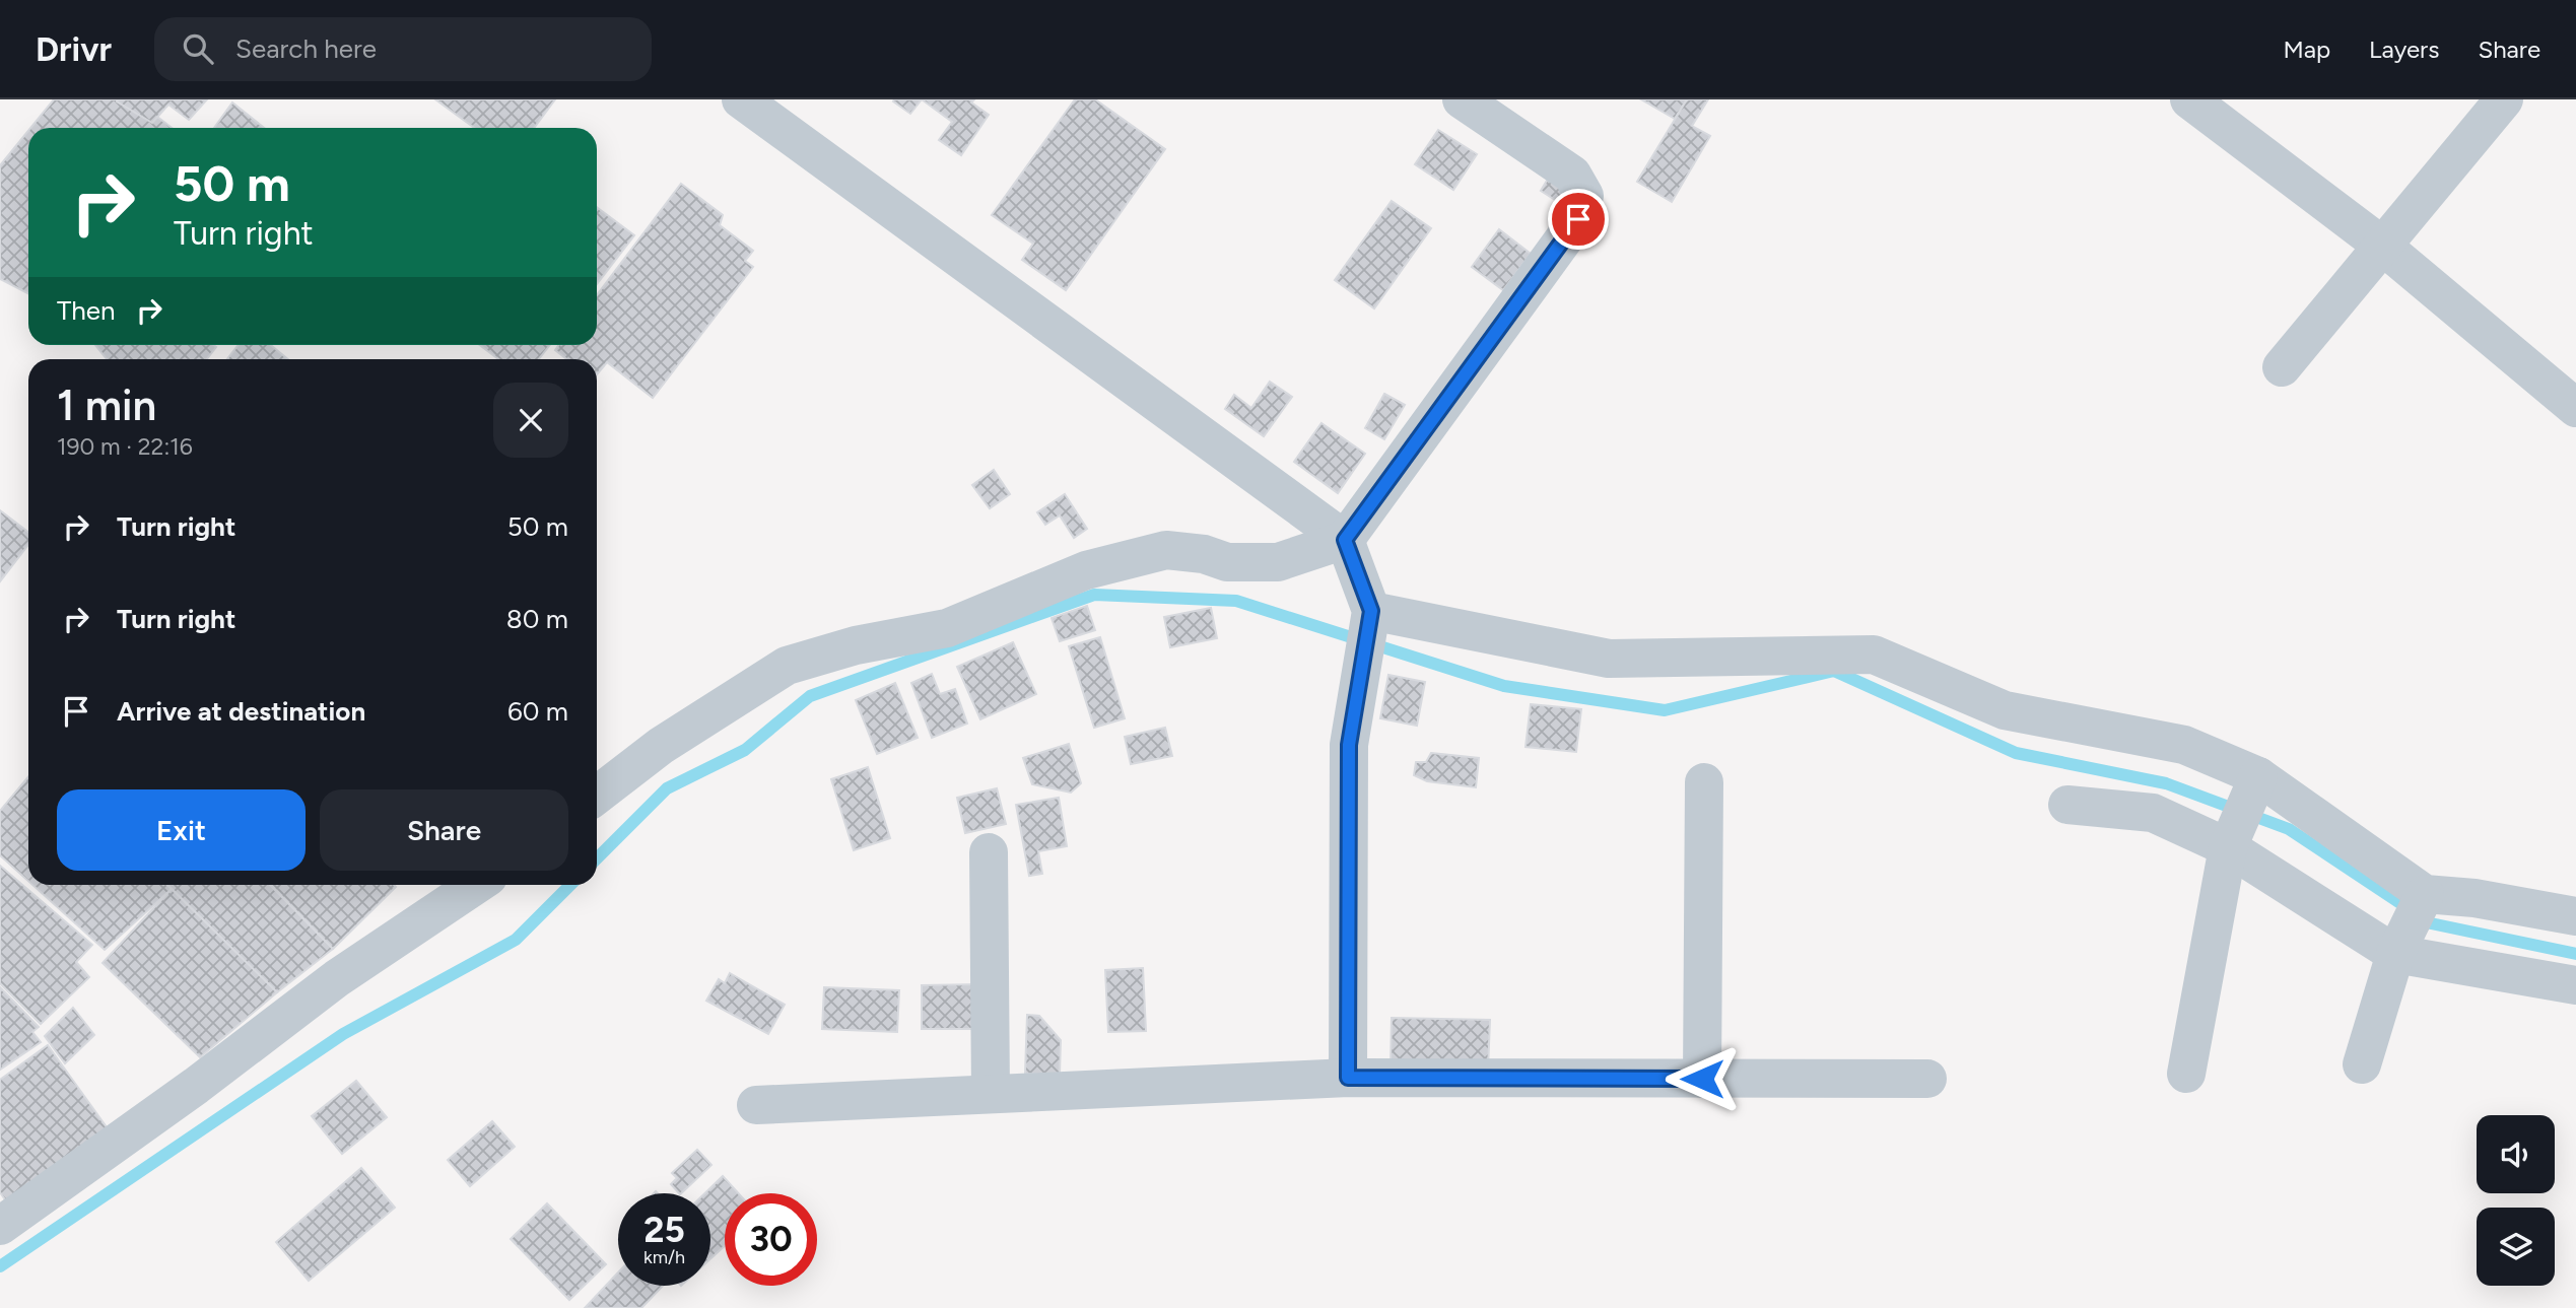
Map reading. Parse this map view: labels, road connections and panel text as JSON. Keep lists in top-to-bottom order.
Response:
{
  "page": {
    "header": "Drivr",
    "search": "Search here",
    "nav": ["Map", "Layers", "Share"],
    "turn": ["50 m", "Turn right"],
    "then": "Then",
    "heading": ["1 min", "190 m · 22:16"],
    "list": [
      {
        "name": "Turn right",
        "value": "50 m"
      },
      {
        "name": "Turn right",
        "value": "80 m"
      },
      {
        "name": "Arrive at destination",
        "value": "60 m"
      }
    ],
    "buttons": ["Exit", "Share"],
    "speed": "25 km/h",
    "limit": "30"
  }
}
